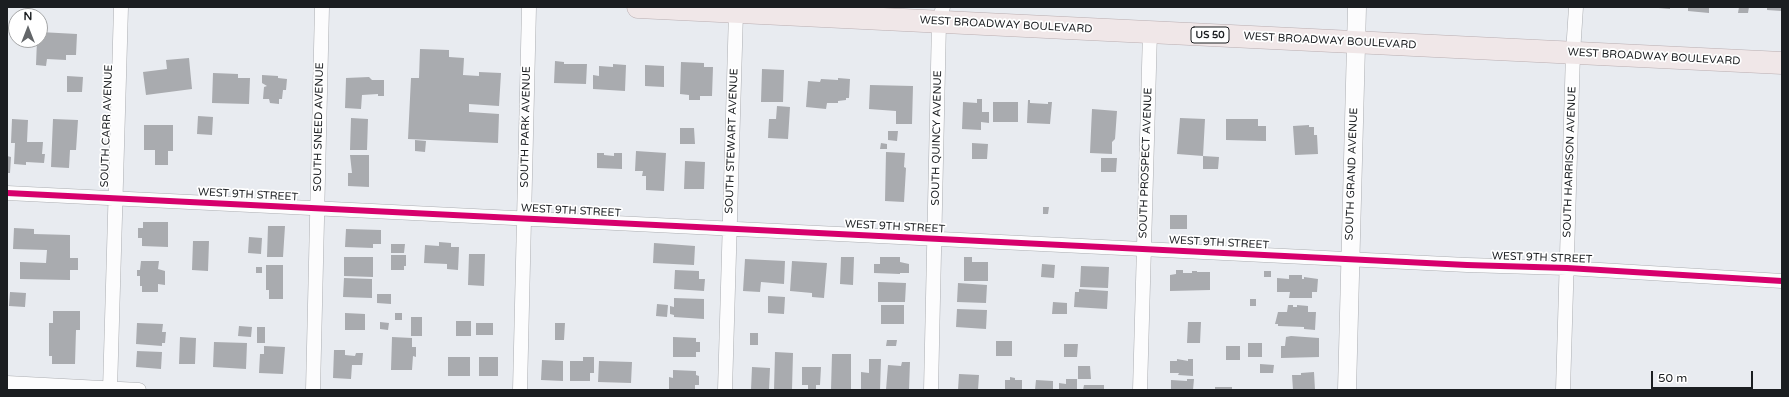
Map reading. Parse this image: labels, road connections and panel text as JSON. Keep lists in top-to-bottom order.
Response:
{
  "streets": {
    "highway": ["WEST BROADWAY BOULEVARD", "US 50"],
    "street": [
      "SOUTH CARR AVENUE",
      "SOUTH SNEED AVENUE",
      "SOUTH PARK AVENUE",
      "SOUTH QUINCY AVENUE",
      "SOUTH STEWART AVENUE",
      "SOUTH HARRISON AVENUE",
      "SOUTH PROSPECT AVENUE",
      "SOUTH GRAND AVENUE",
      "WEST 9TH STREET"
    ]
  },
  "crossings": [
    ["WEST BROADWAY BOULEVARD", "SOUTH QUINCY AVENUE"],
    ["WEST BROADWAY BOULEVARD", "SOUTH STEWART AVENUE"],
    ["WEST BROADWAY BOULEVARD", "SOUTH HARRISON AVENUE"],
    ["WEST BROADWAY BOULEVARD", "SOUTH PROSPECT AVENUE"],
    ["WEST BROADWAY BOULEVARD", "SOUTH GRAND AVENUE"],
    ["SOUTH CARR AVENUE", "WEST 9TH STREET"],
    ["SOUTH SNEED AVENUE", "WEST 9TH STREET"],
    ["SOUTH PARK AVENUE", "WEST 9TH STREET"],
    ["SOUTH QUINCY AVENUE", "WEST 9TH STREET"],
    ["SOUTH STEWART AVENUE", "WEST 9TH STREET"],
    ["SOUTH HARRISON AVENUE", "WEST 9TH STREET"],
    ["SOUTH PROSPECT AVENUE", "WEST 9TH STREET"],
    ["SOUTH GRAND AVENUE", "WEST 9TH STREET"]
  ],
  "scale_bar": "50 m",
  "north": "top"
}
